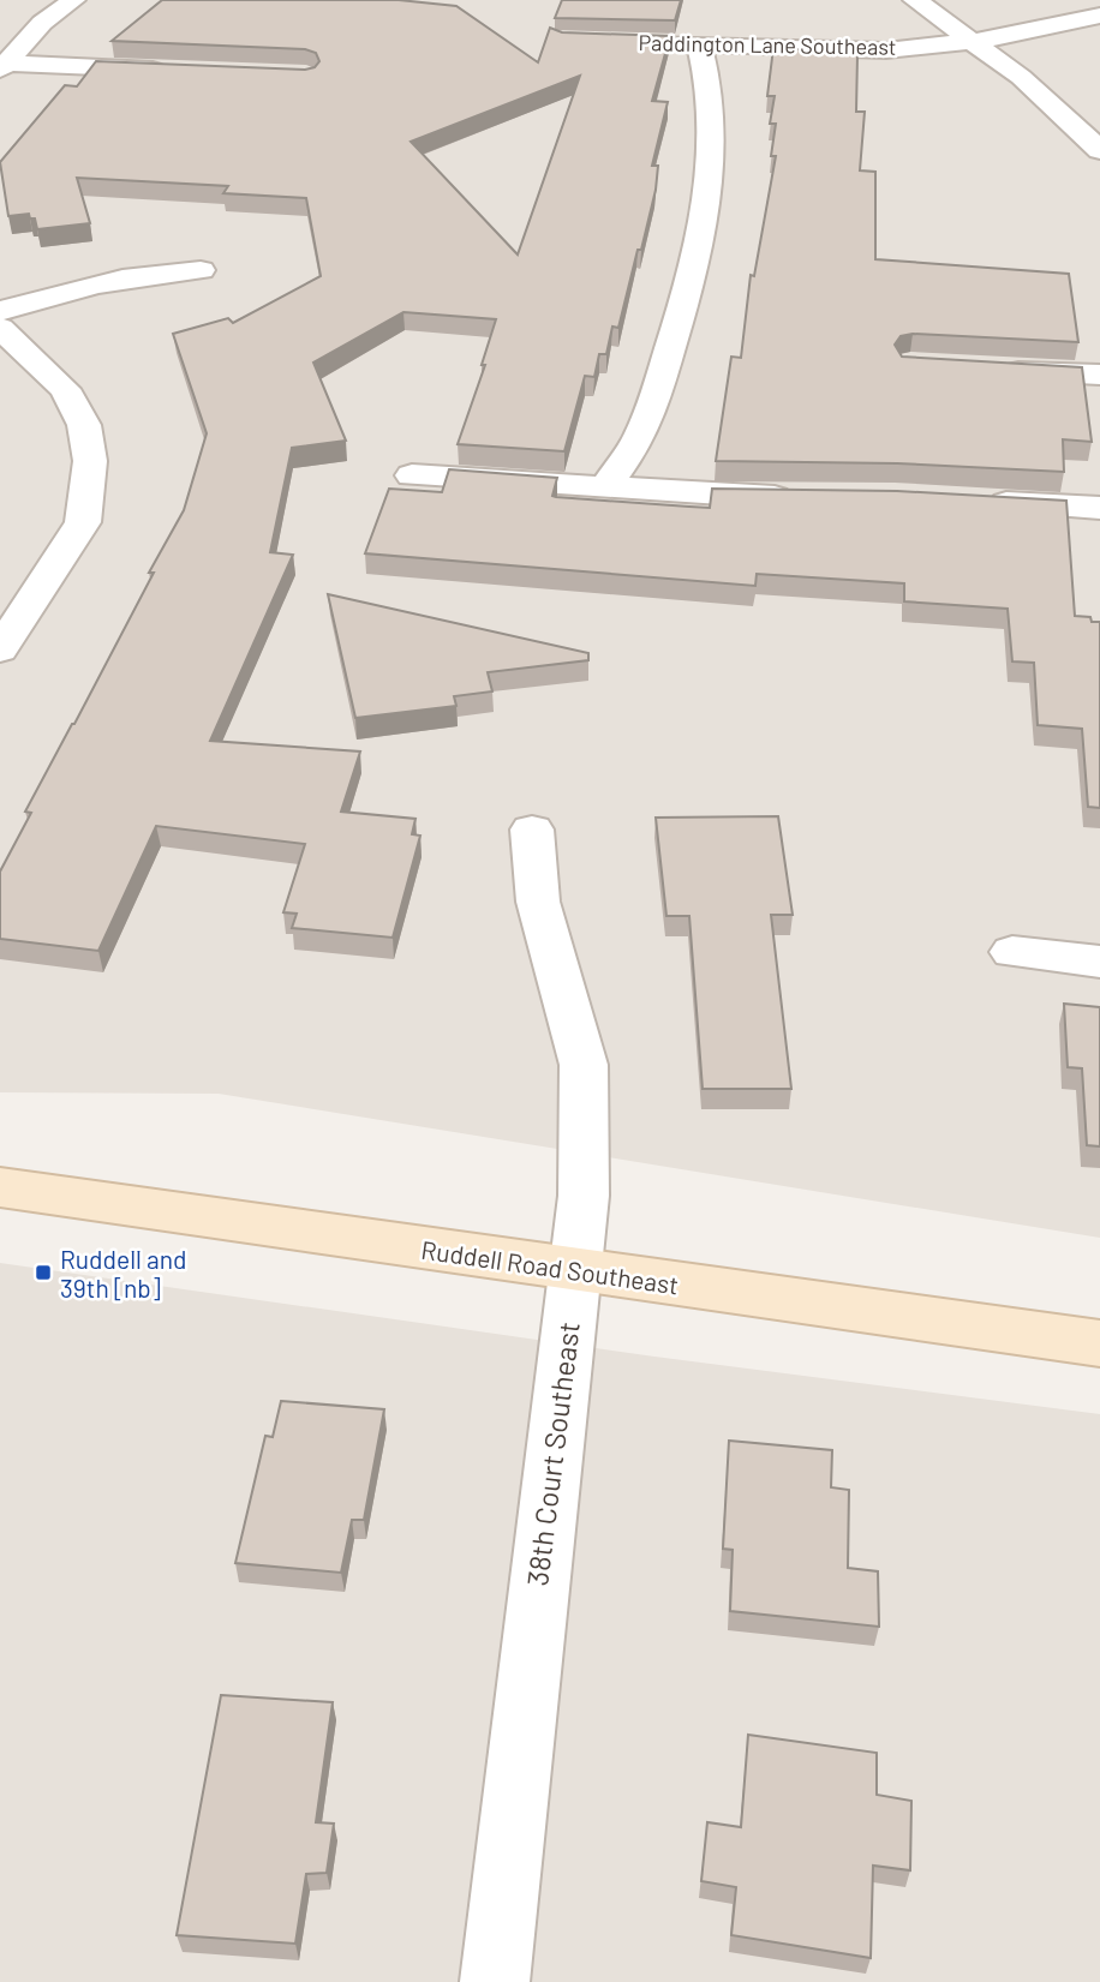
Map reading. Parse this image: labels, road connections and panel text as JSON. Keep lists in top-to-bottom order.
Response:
{
  "streets": {
    "main road": ["Ruddell Road Southeast"],
    "street": ["Paddington Lane Southeast", "38th Court Southeast"]
  },
  "crossings": [
    ["Ruddell Road Southeast", "38th Court Southeast"]
  ],
  "places": {
    "transit": ["Ruddell and 39th [nb]"]
  }
}
